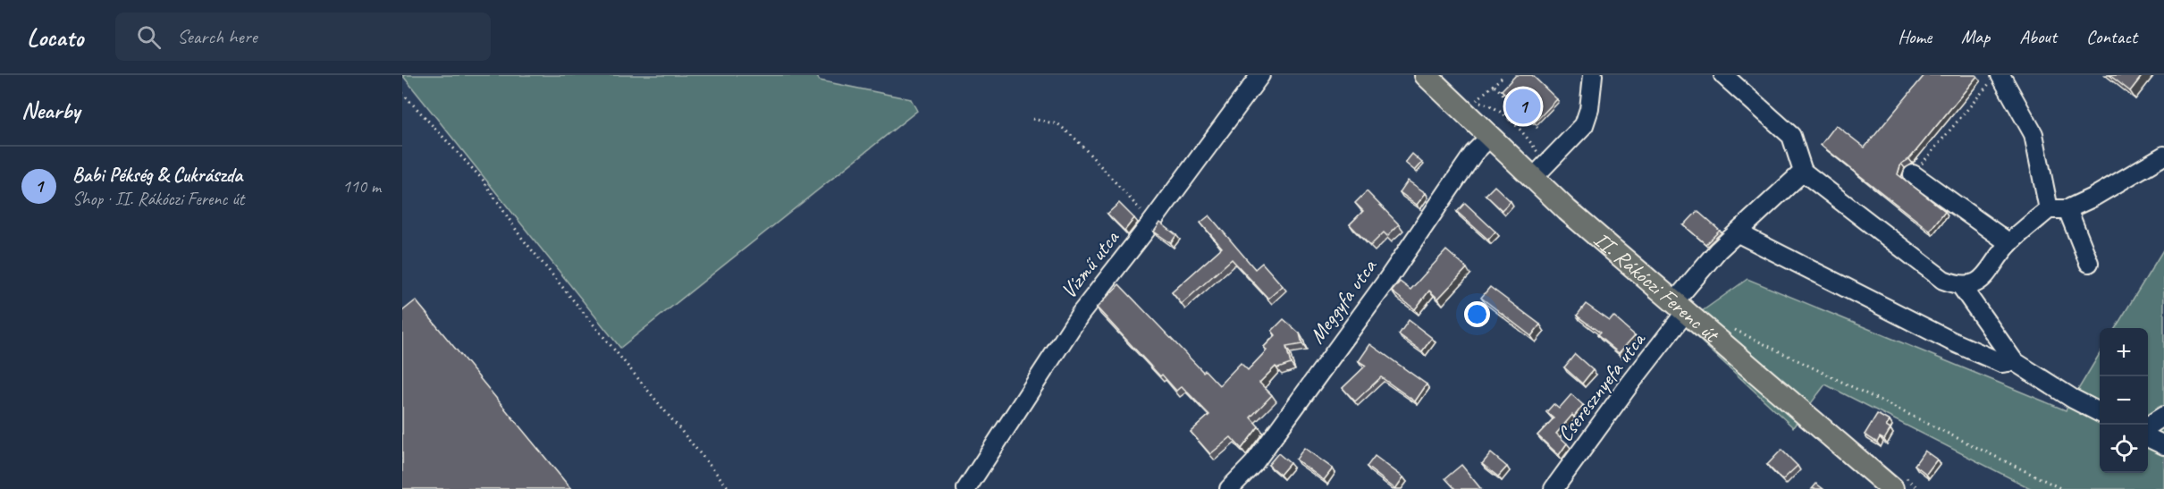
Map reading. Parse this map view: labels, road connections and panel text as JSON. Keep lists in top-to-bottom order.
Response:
{
  "streets": {
    "main road": ["II. Rákóczi Ferenc út"],
    "street": ["Vízmű utca", "Meggyfa utca", "Cseresznyefa utca"]
  },
  "crossings": [
    ["II. Rákóczi Ferenc út", "Meggyfa utca"],
    ["II. Rákóczi Ferenc út", "Cseresznyefa utca"]
  ],
  "page": {
    "header": "Locato",
    "search": "Search here",
    "nav": [
      "Home",
      "Map",
      "About",
      "Contact"
    ],
    "heading": "Nearby",
    "pins": "1",
    "list": [
      {
        "mark": "1",
        "name": "Babi Pékség & Cukrászda",
        "note": "Shop · II. Rákóczi Ferenc út",
        "value": "110 m"
      }
    ],
    "map_buttons": ["+", "−"]
  }
}
